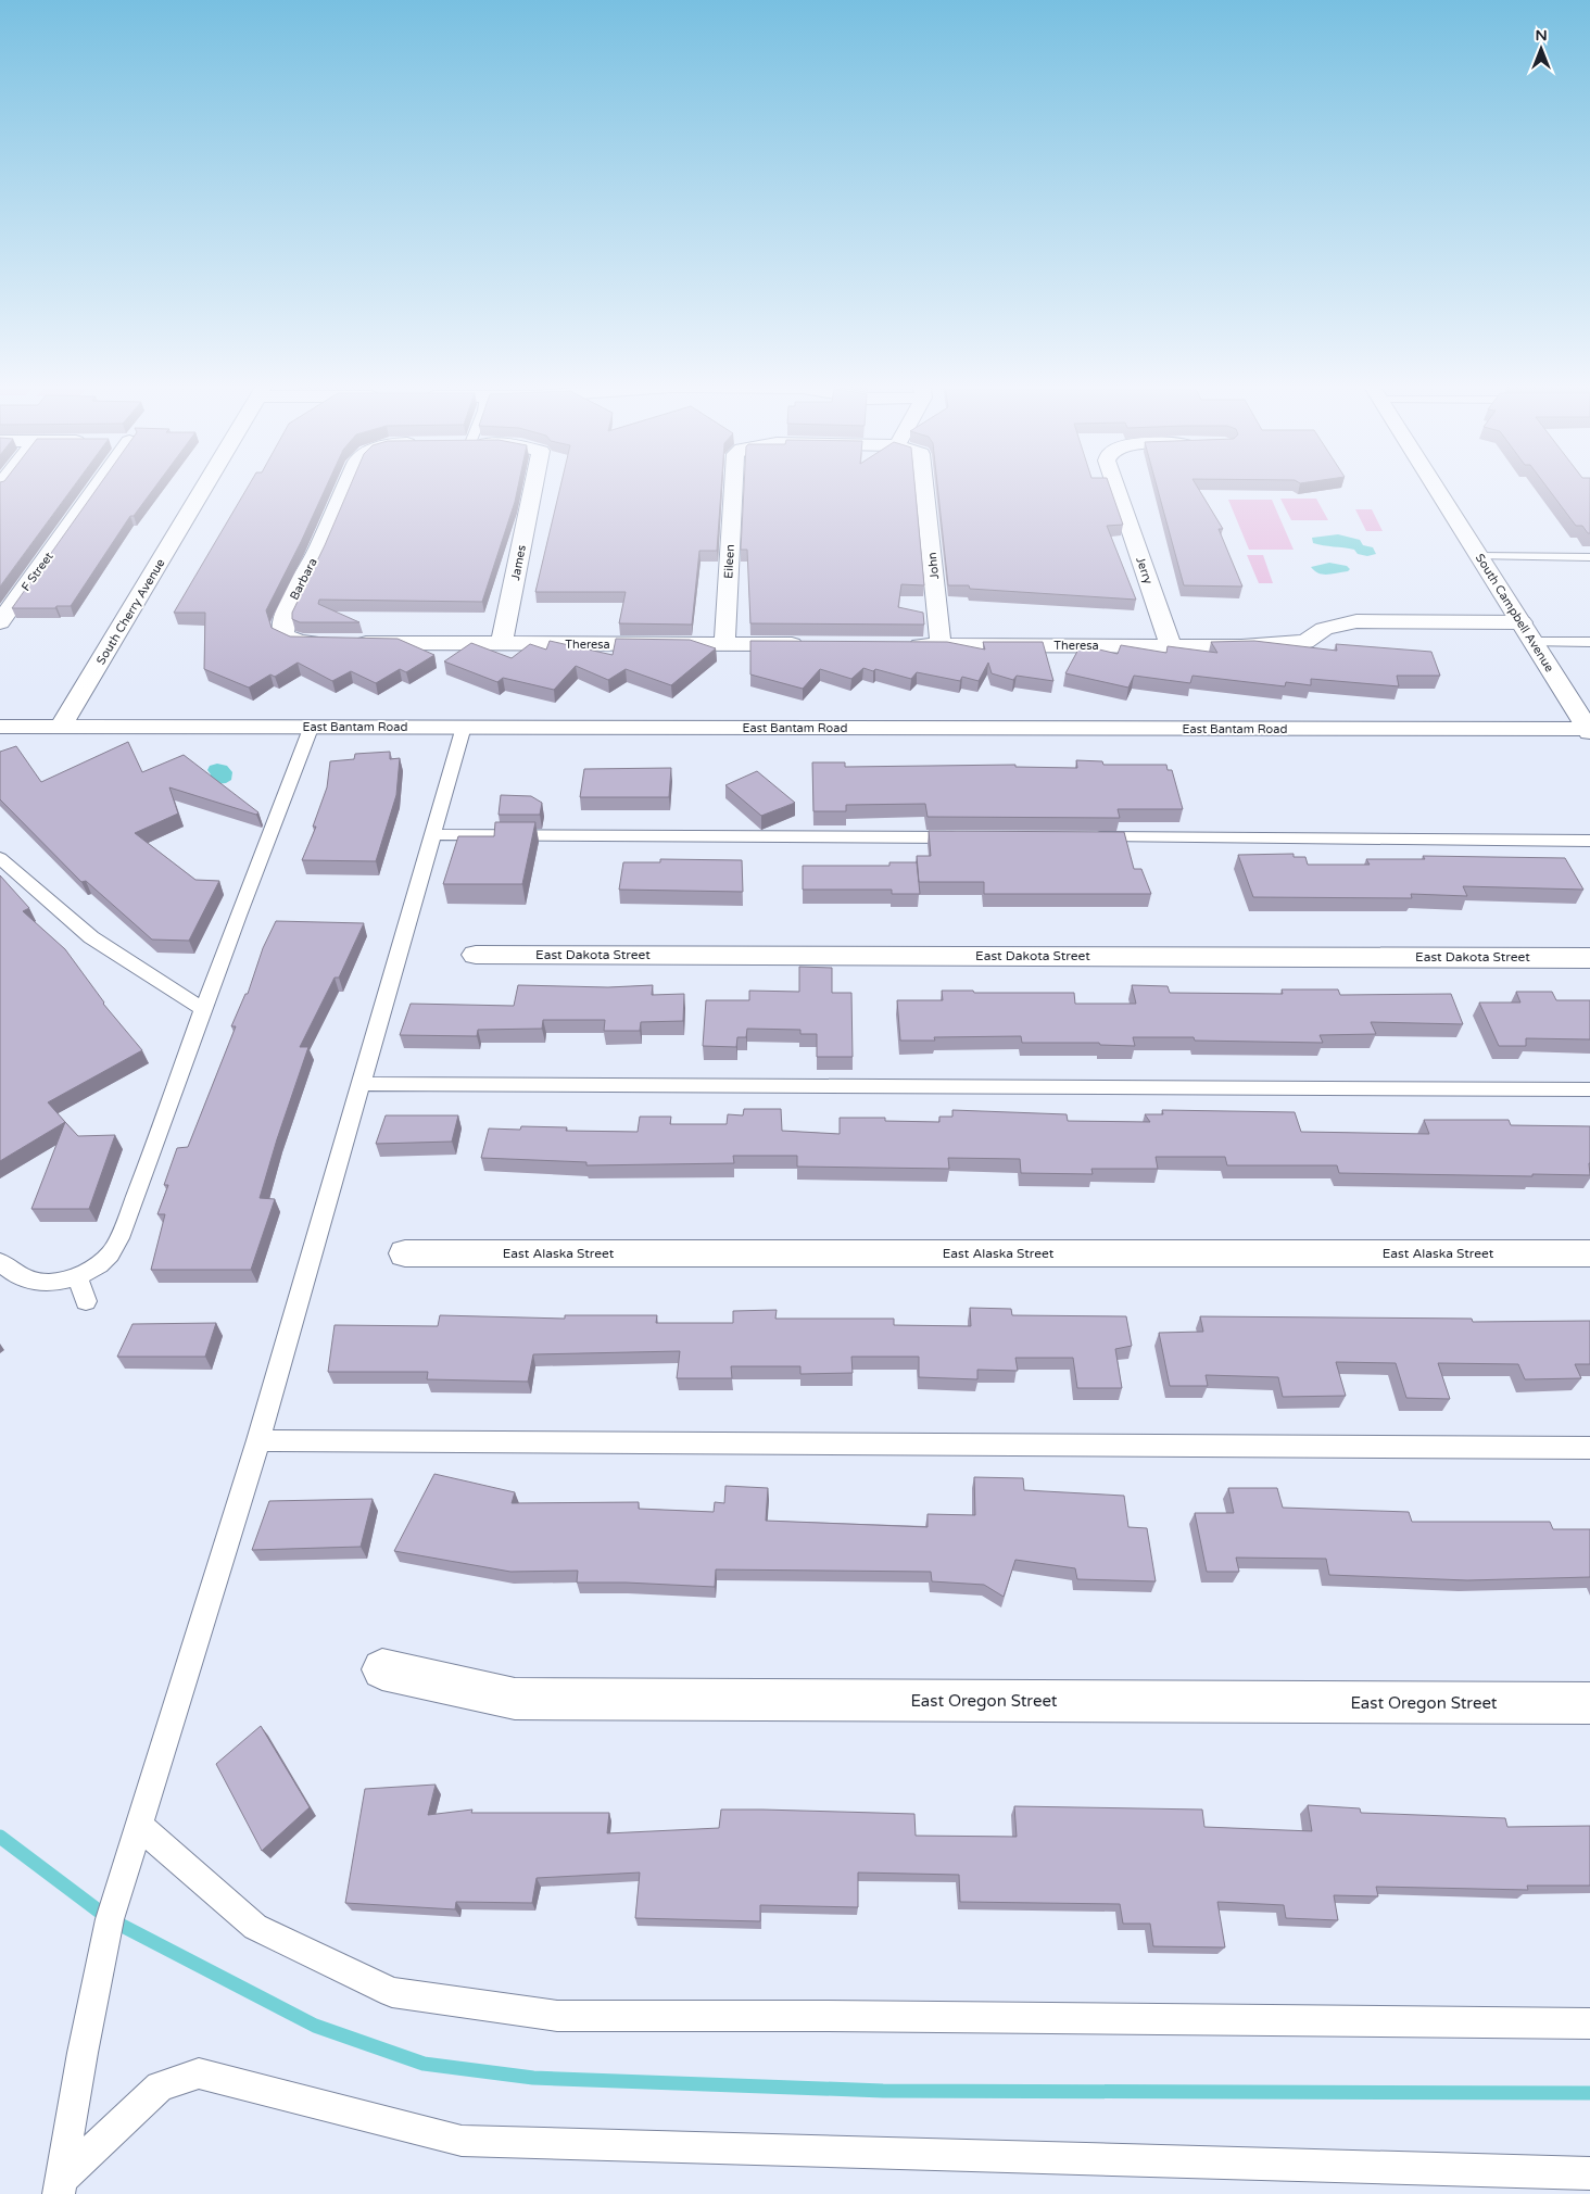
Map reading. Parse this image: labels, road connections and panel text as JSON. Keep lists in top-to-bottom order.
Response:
{
  "streets": {
    "street": [
      "Eileen",
      "James",
      "John",
      "Jerry",
      "F Street",
      "Barbara",
      "South Cherry Avenue",
      "South Campbell Avenue",
      "Theresa",
      "East Bantam Road",
      "East Dakota Street",
      "East Alaska Street",
      "East Oregon Street"
    ]
  },
  "crossings": [
    ["Eileen", "Theresa"],
    ["James", "Theresa"],
    ["John", "Theresa"],
    ["Jerry", "Theresa"],
    ["Barbara", "Theresa"],
    ["South Cherry Avenue", "East Bantam Road"],
    ["South Campbell Avenue", "Theresa"],
    ["South Campbell Avenue", "East Bantam Road"]
  ],
  "north": "top"
}
